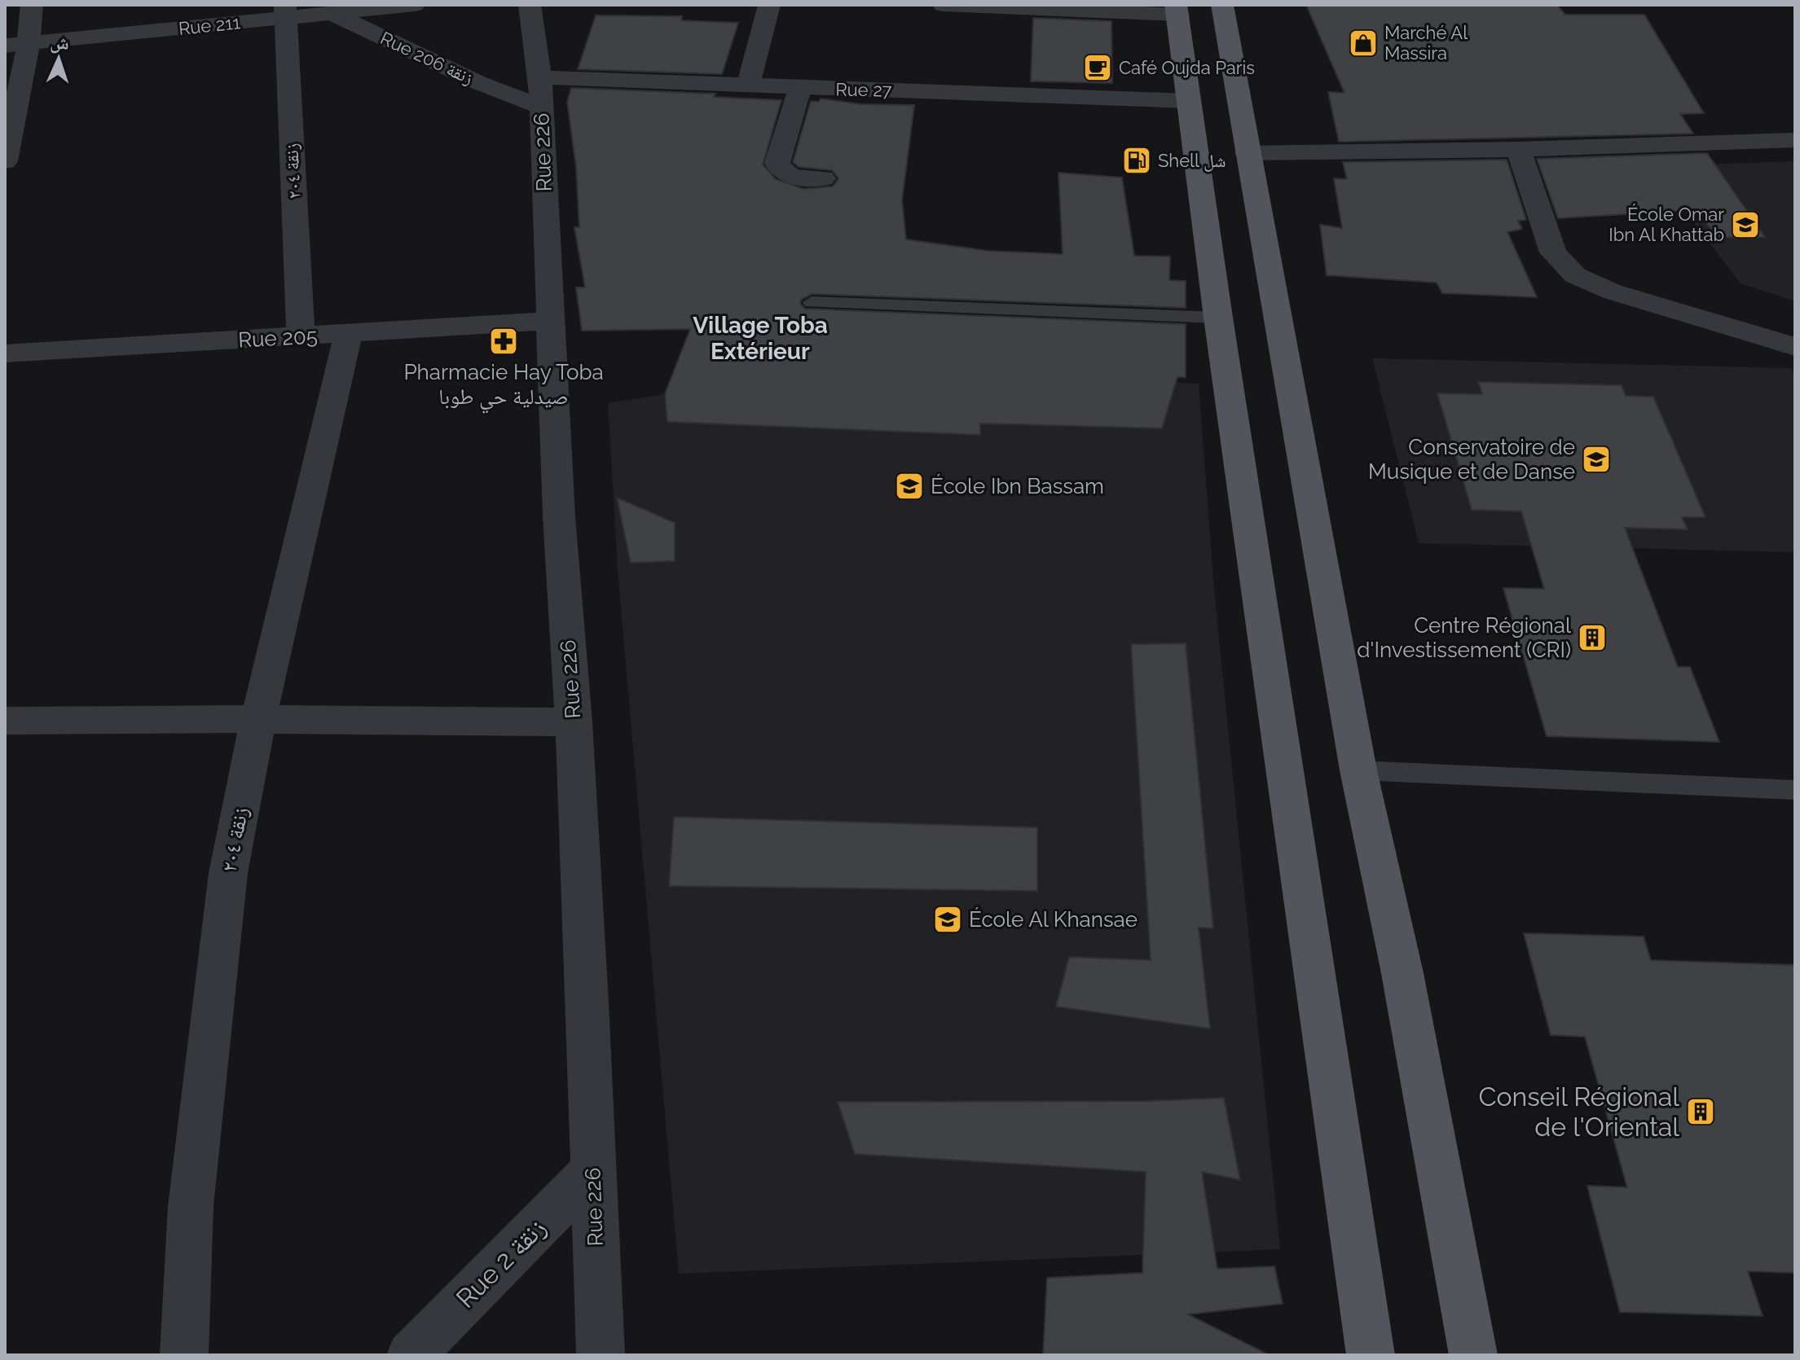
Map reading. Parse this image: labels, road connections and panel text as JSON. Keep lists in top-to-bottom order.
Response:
{
  "streets": {
    "street": [
      "Rue 211",
      "Rue 206 زنقة",
      "Rue 27",
      "Rue 226",
      "زنقة ٢٠٤",
      "Rue 205",
      "Rue 2 زنقة"
    ]
  },
  "crossings": [
    ["Rue 211", "Rue 206 زنقة"],
    ["Rue 211", "زنقة ٢٠٤"],
    ["Rue 206 زنقة", "Rue 27"],
    ["Rue 206 زنقة", "Rue 226"],
    ["Rue 27", "Rue 226"],
    ["Rue 226", "Rue 205"],
    ["Rue 226", "Rue 2 زنقة"],
    ["زنقة ٢٠٤", "Rue 205"]
  ],
  "districts": ["Village Toba Extérieur"],
  "places": {
    "shop": ["Marché Al Massira"],
    "cafe": ["Café Oujda Paris"],
    "fuel station": ["Shell شل"],
    "school or university": [
      "École Omar Ibn Al Khattab",
      "Conservatoire de Musique et de Danse",
      "École Ibn Bassam",
      "École Al Khansae"
    ],
    "pharmacy": ["Pharmacie Hay Toba صيدلية حي طوبا"],
    "building": ["Centre Régional d'Investissement (CRI)", "Conseil Régional de l'Oriental"]
  },
  "north": "top"
}
